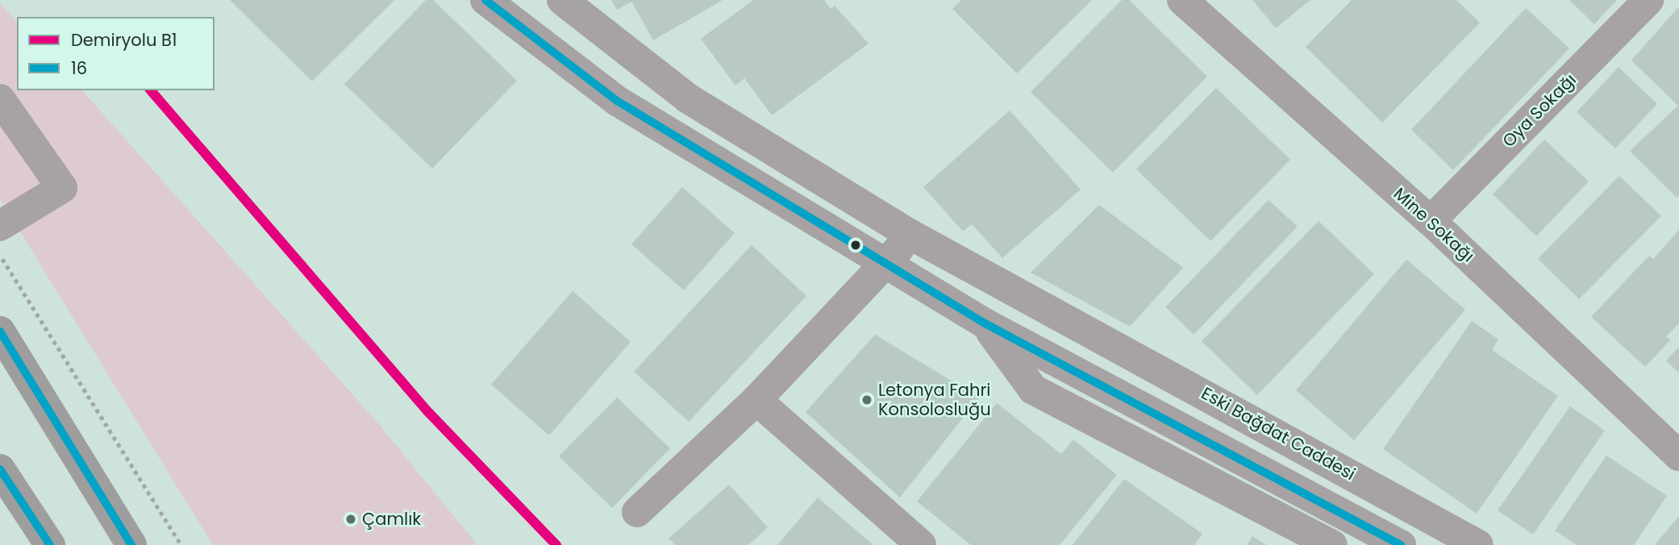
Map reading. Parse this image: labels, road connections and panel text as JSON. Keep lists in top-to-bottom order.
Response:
{
  "streets": {
    "street": ["Oya Sokağı", "Mine Sokağı", "Eski Bağdat Caddesi"]
  },
  "crossings": [
    ["Oya Sokağı", "Mine Sokağı"]
  ],
  "places": ["Letonya Fahri Konsolosluğu", "Çamlık"],
  "lines": ["transit line 16", "rail line B1"],
  "legend": ["Demiryolu B1", "16"]
}
